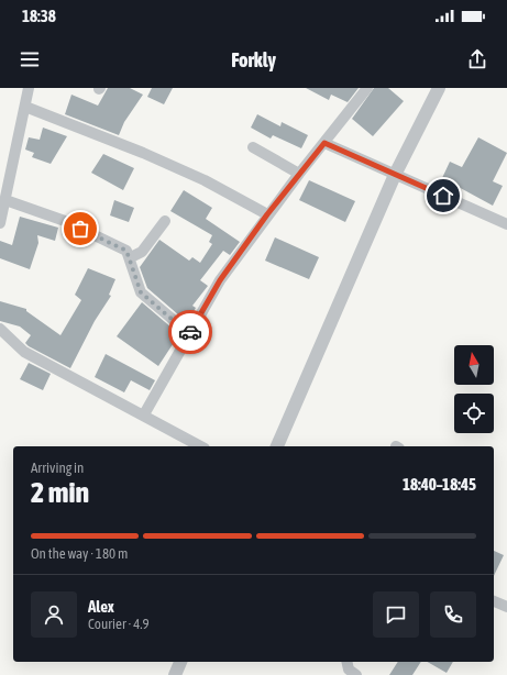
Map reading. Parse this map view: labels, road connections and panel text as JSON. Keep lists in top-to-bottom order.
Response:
{
  "north": "top",
  "page": {
    "status": "18:38",
    "header": "Forkly",
    "heading": ["2 min", "Arriving in", "18:40–18:45"],
    "panel": ["Alex", "Courier · 4.9"],
    "bar": "On the way · 180 m"
  }
}
